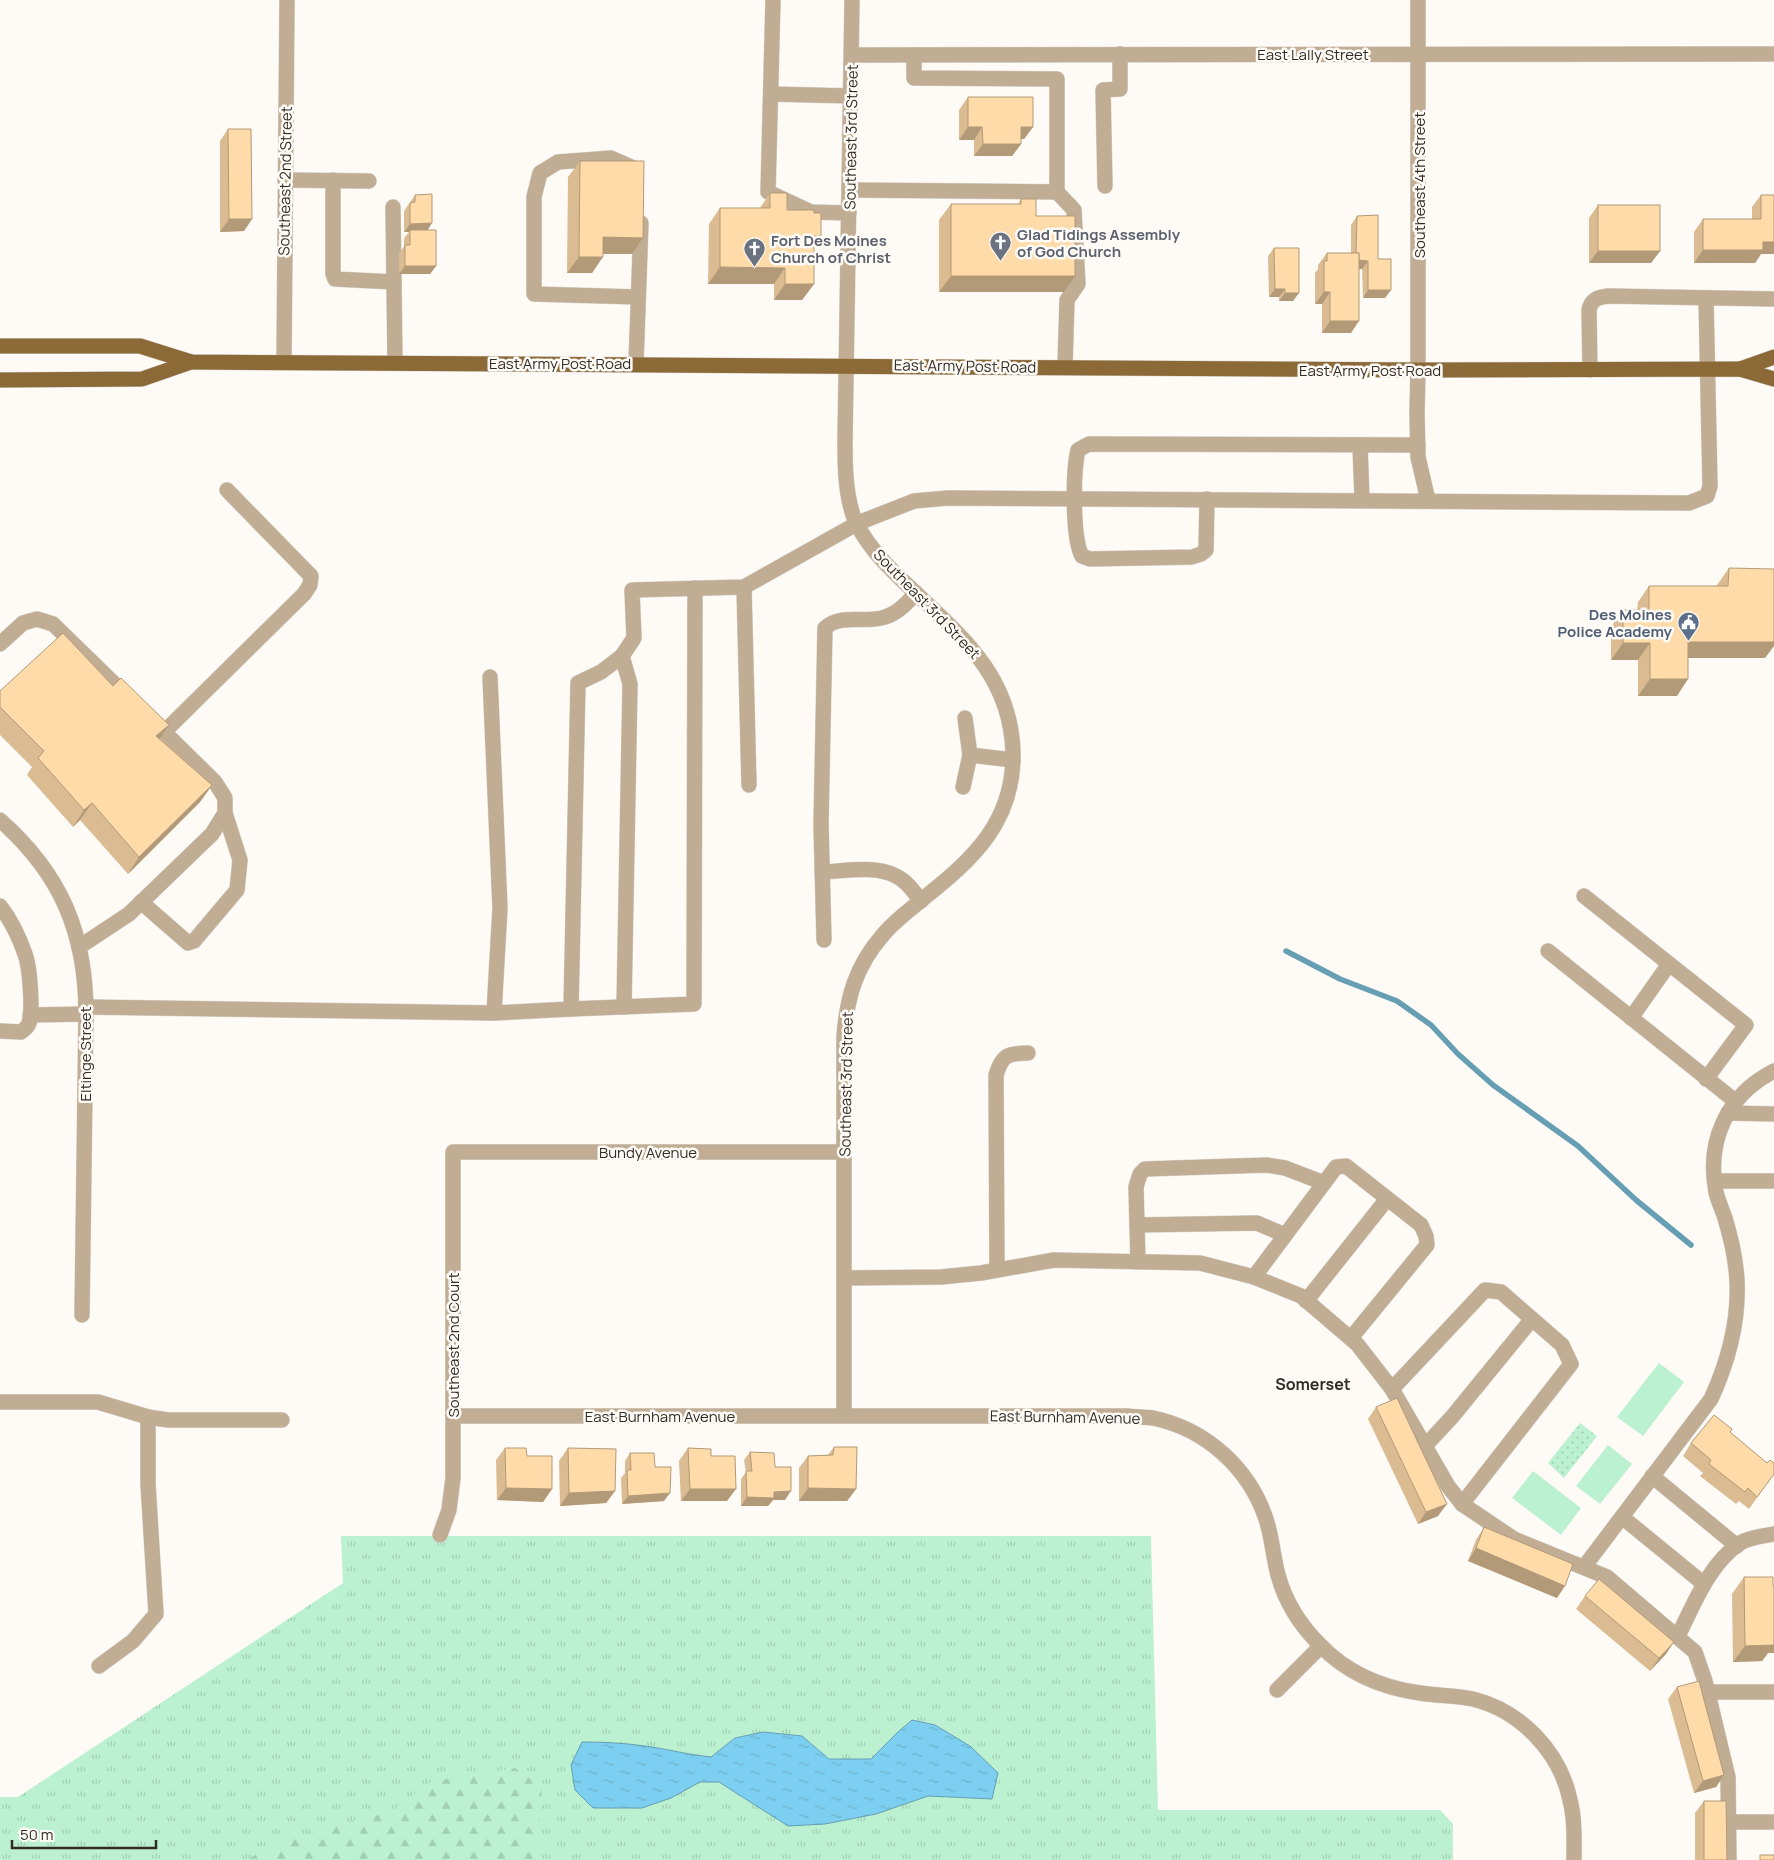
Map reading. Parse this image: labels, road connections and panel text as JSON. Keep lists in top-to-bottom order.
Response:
{
  "streets": {
    "main road": ["East Army Post Road"],
    "street": [
      "East Lally Street",
      "Southeast 3rd Street",
      "Southeast 2nd Street",
      "Southeast 4th Street",
      "Eltinge Street",
      "Bundy Avenue",
      "Southeast 2nd Court",
      "East Burnham Avenue"
    ]
  },
  "crossings": [
    ["East Lally Street", "Southeast 3rd Street"],
    ["East Lally Street", "Southeast 4th Street"],
    ["Southeast 3rd Street", "East Army Post Road"],
    ["Southeast 3rd Street", "Bundy Avenue"],
    ["Southeast 3rd Street", "East Burnham Avenue"],
    ["Southeast 2nd Street", "East Army Post Road"],
    ["Southeast 4th Street", "East Army Post Road"],
    ["Bundy Avenue", "Southeast 2nd Court"],
    ["Southeast 2nd Court", "East Burnham Avenue"]
  ],
  "districts": ["Somerset"],
  "places": {
    "church": ["Glad Tidings Assembly of God Church", "Fort Des Moines Church of Christ"],
    "public building": ["Des Moines Police Academy"]
  },
  "scale_bar": "50 m"
}
